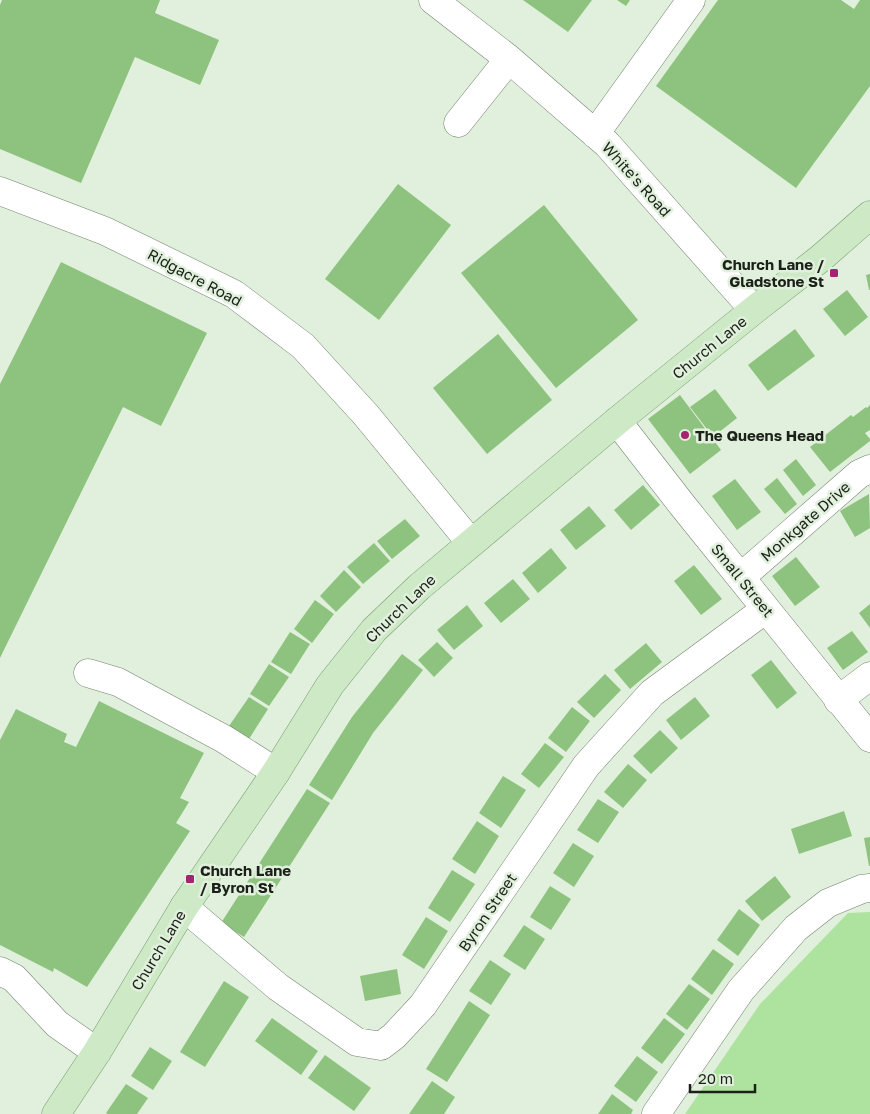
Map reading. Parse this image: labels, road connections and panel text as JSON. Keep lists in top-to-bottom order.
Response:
{
  "streets": {
    "main road": ["Church Lane"],
    "street": [
      "White's Road",
      "Ridgacre Road",
      "Monkgate Drive",
      "Small Street",
      "Byron Street"
    ]
  },
  "crossings": [
    ["White's Road", "Church Lane"],
    ["Ridgacre Road", "Church Lane"],
    ["Church Lane", "Small Street"],
    ["Church Lane", "Byron Street"],
    ["Monkgate Drive", "Small Street"],
    ["Small Street", "Byron Street"]
  ],
  "places": {
    "transit": ["Church Lane / Gladstone St", "Church Lane / Byron St"],
    "other": ["The Queens Head"]
  },
  "scale_bar": "20 m"
}
